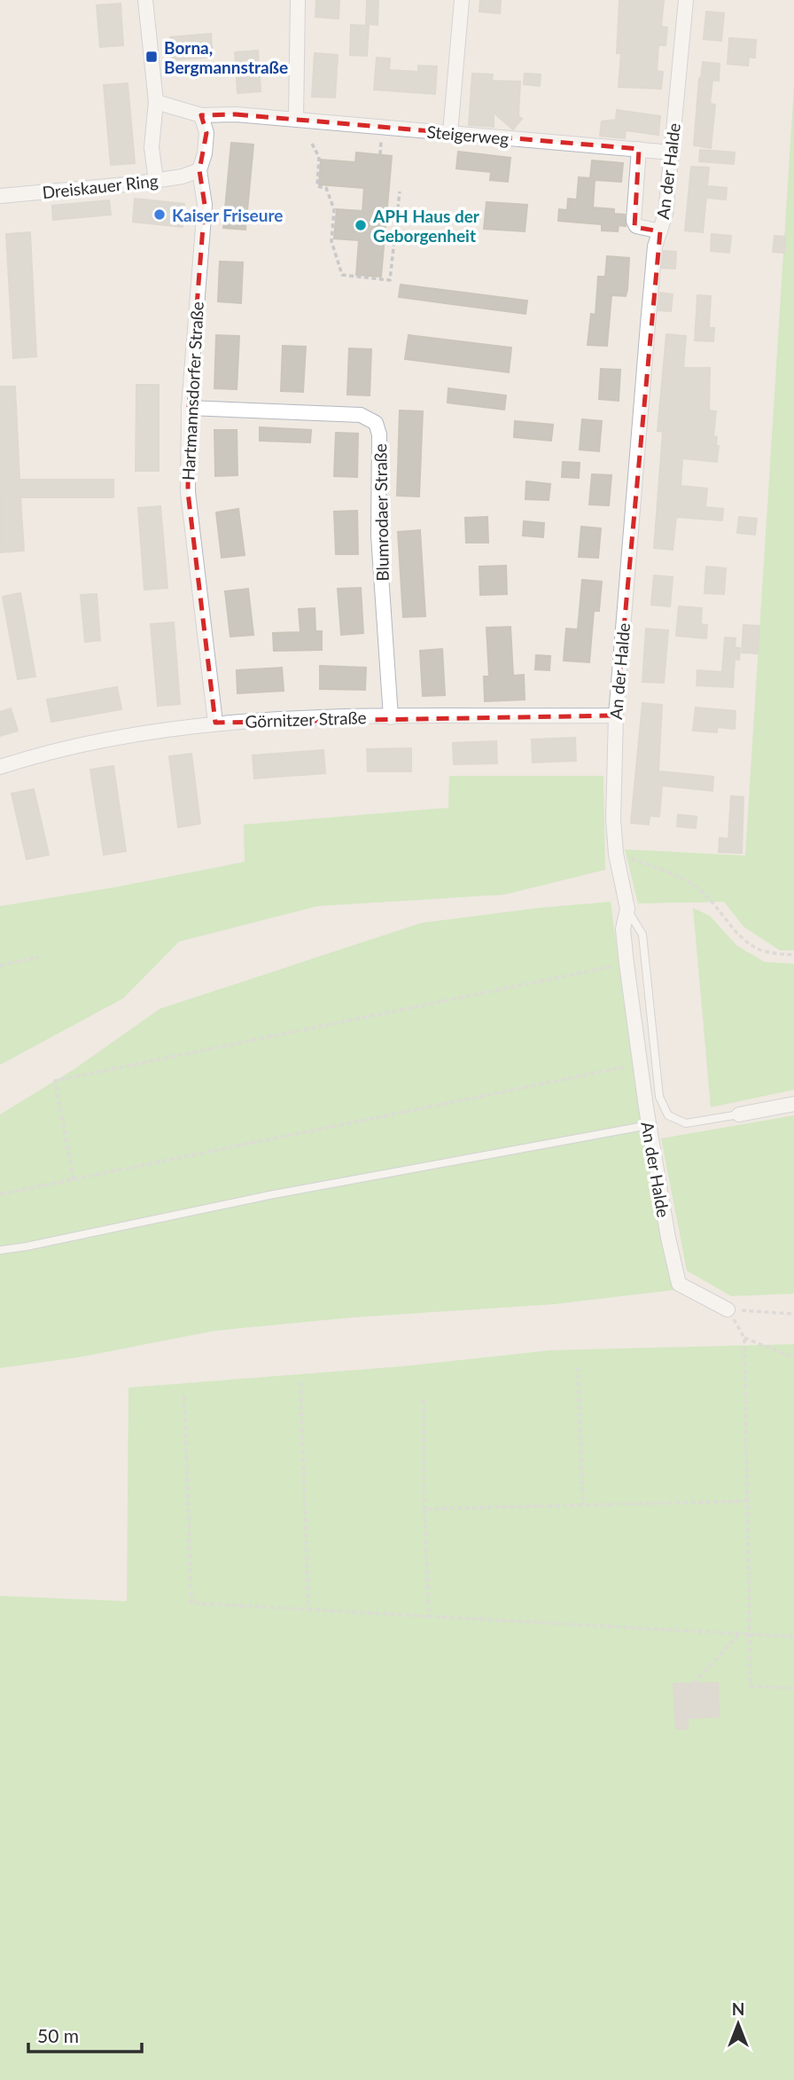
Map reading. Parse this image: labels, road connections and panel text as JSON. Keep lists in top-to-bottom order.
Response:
{
  "streets": {
    "street": [
      "Steigerweg",
      "An der Halde",
      "Dreiskauer Ring",
      "Hartmannsdorfer Straße",
      "Blumrodaer Straße",
      "Görnitzer Straße"
    ]
  },
  "crossings": [
    ["Steigerweg", "An der Halde"],
    ["An der Halde", "Görnitzer Straße"],
    ["Dreiskauer Ring", "Hartmannsdorfer Straße"],
    ["Hartmannsdorfer Straße", "Blumrodaer Straße"],
    ["Hartmannsdorfer Straße", "Görnitzer Straße"],
    ["Blumrodaer Straße", "Görnitzer Straße"]
  ],
  "places": {
    "transit": ["Borna, Bergmannstraße"],
    "other": ["Kaiser Friseure", "APH Haus der Geborgenheit"]
  },
  "scale_bar": "50 m",
  "north": "top"
}
